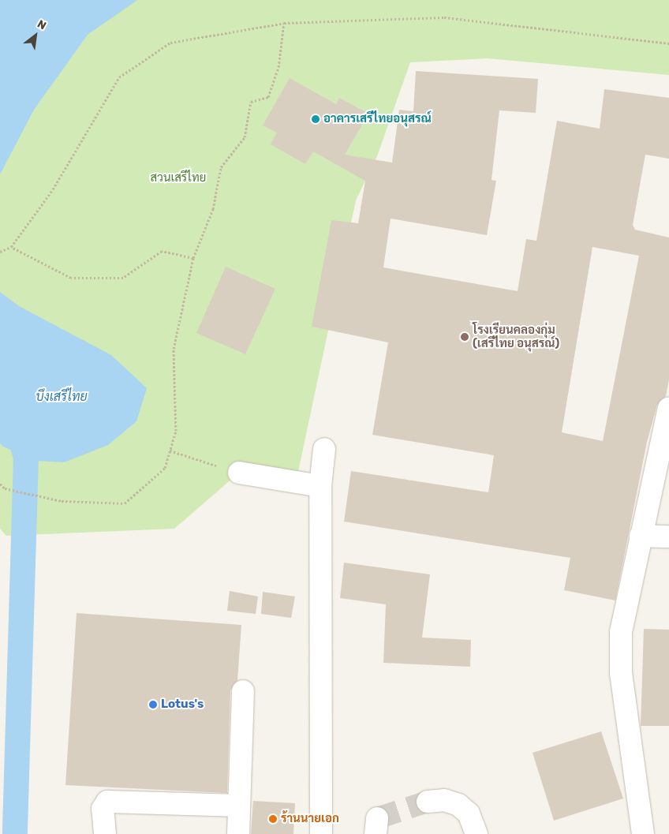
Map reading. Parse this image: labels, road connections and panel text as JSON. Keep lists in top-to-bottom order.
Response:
{
  "water": ["บึงเสรีไทย"],
  "parks": ["สวนเสรีไทย"],
  "places": [
    "อาคารเสรีไทยอนุสรณ์",
    "โรงเรียนคลองกุ่ม (เสรีไทย อนุสรณ์)",
    "Lotus's",
    "ร้านนายเอก"
  ],
  "north": "top right"
}
